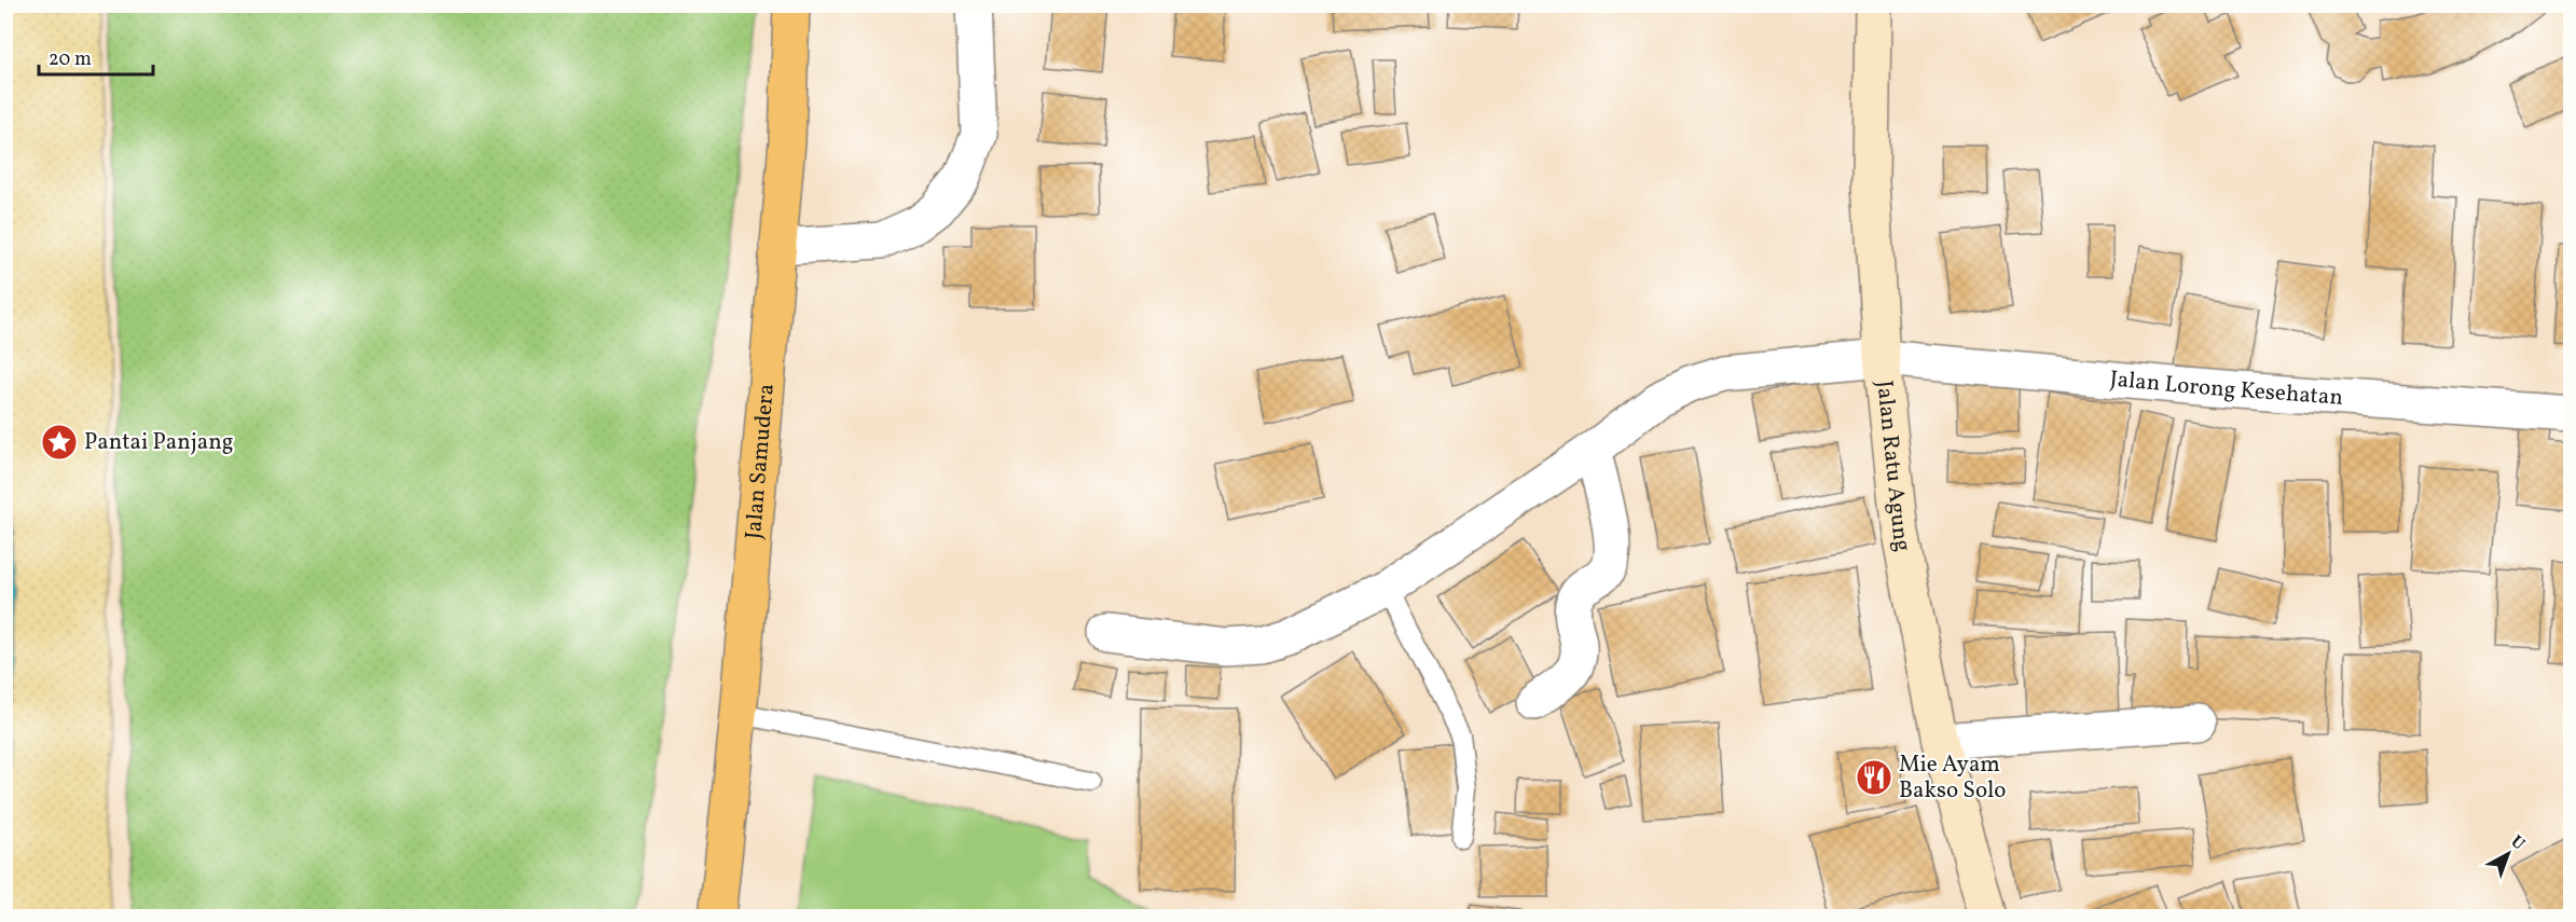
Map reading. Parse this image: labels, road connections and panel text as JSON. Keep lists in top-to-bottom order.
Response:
{
  "streets": {
    "main road": ["Jalan Samudera"],
    "street": ["Jalan Lorong Kesehatan", "Jalan Ratu Agung"]
  },
  "crossings": [
    ["Jalan Lorong Kesehatan", "Jalan Ratu Agung"]
  ],
  "places": {
    "place": ["Pantai Panjang"],
    "restaurant": ["Mie Ayam Bakso Solo"]
  },
  "scale_bar": "20 m",
  "north": "top right"
}
